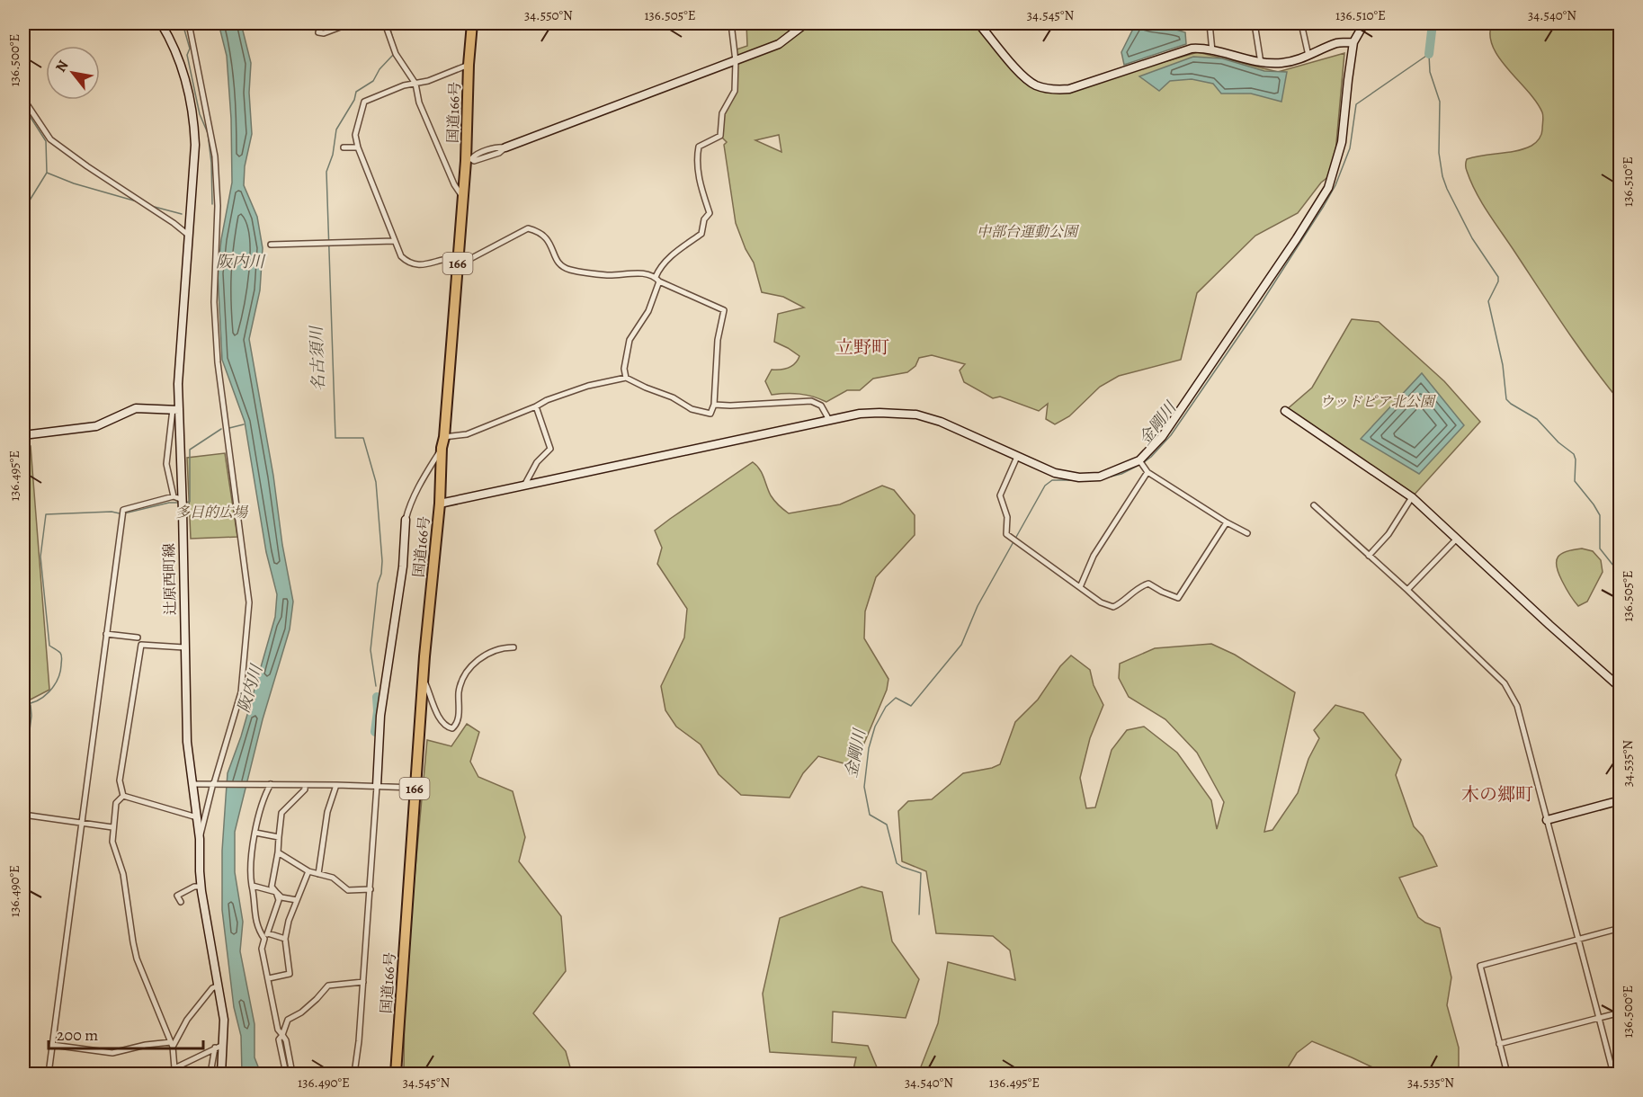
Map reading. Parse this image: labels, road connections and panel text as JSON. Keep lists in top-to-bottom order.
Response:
{
  "streets": {
    "highway": ["国道166号", "166"],
    "street": ["辻原西町線"]
  },
  "districts": ["立野町", "木の郷町"],
  "water": ["阪内川", "名古須川", "金剛川"],
  "parks": ["中部台運動公園", "ウッドピア北公園", "多目的広場"],
  "scale_bar": "200 m",
  "north": "top left",
  "coordinates": [
    "34.550°N",
    "136.505°E",
    "34.545°N",
    "136.510°E",
    "34.540°N",
    "136.500°E",
    "136.495°E",
    "34.535°N",
    "136.490°E"
  ]
}
